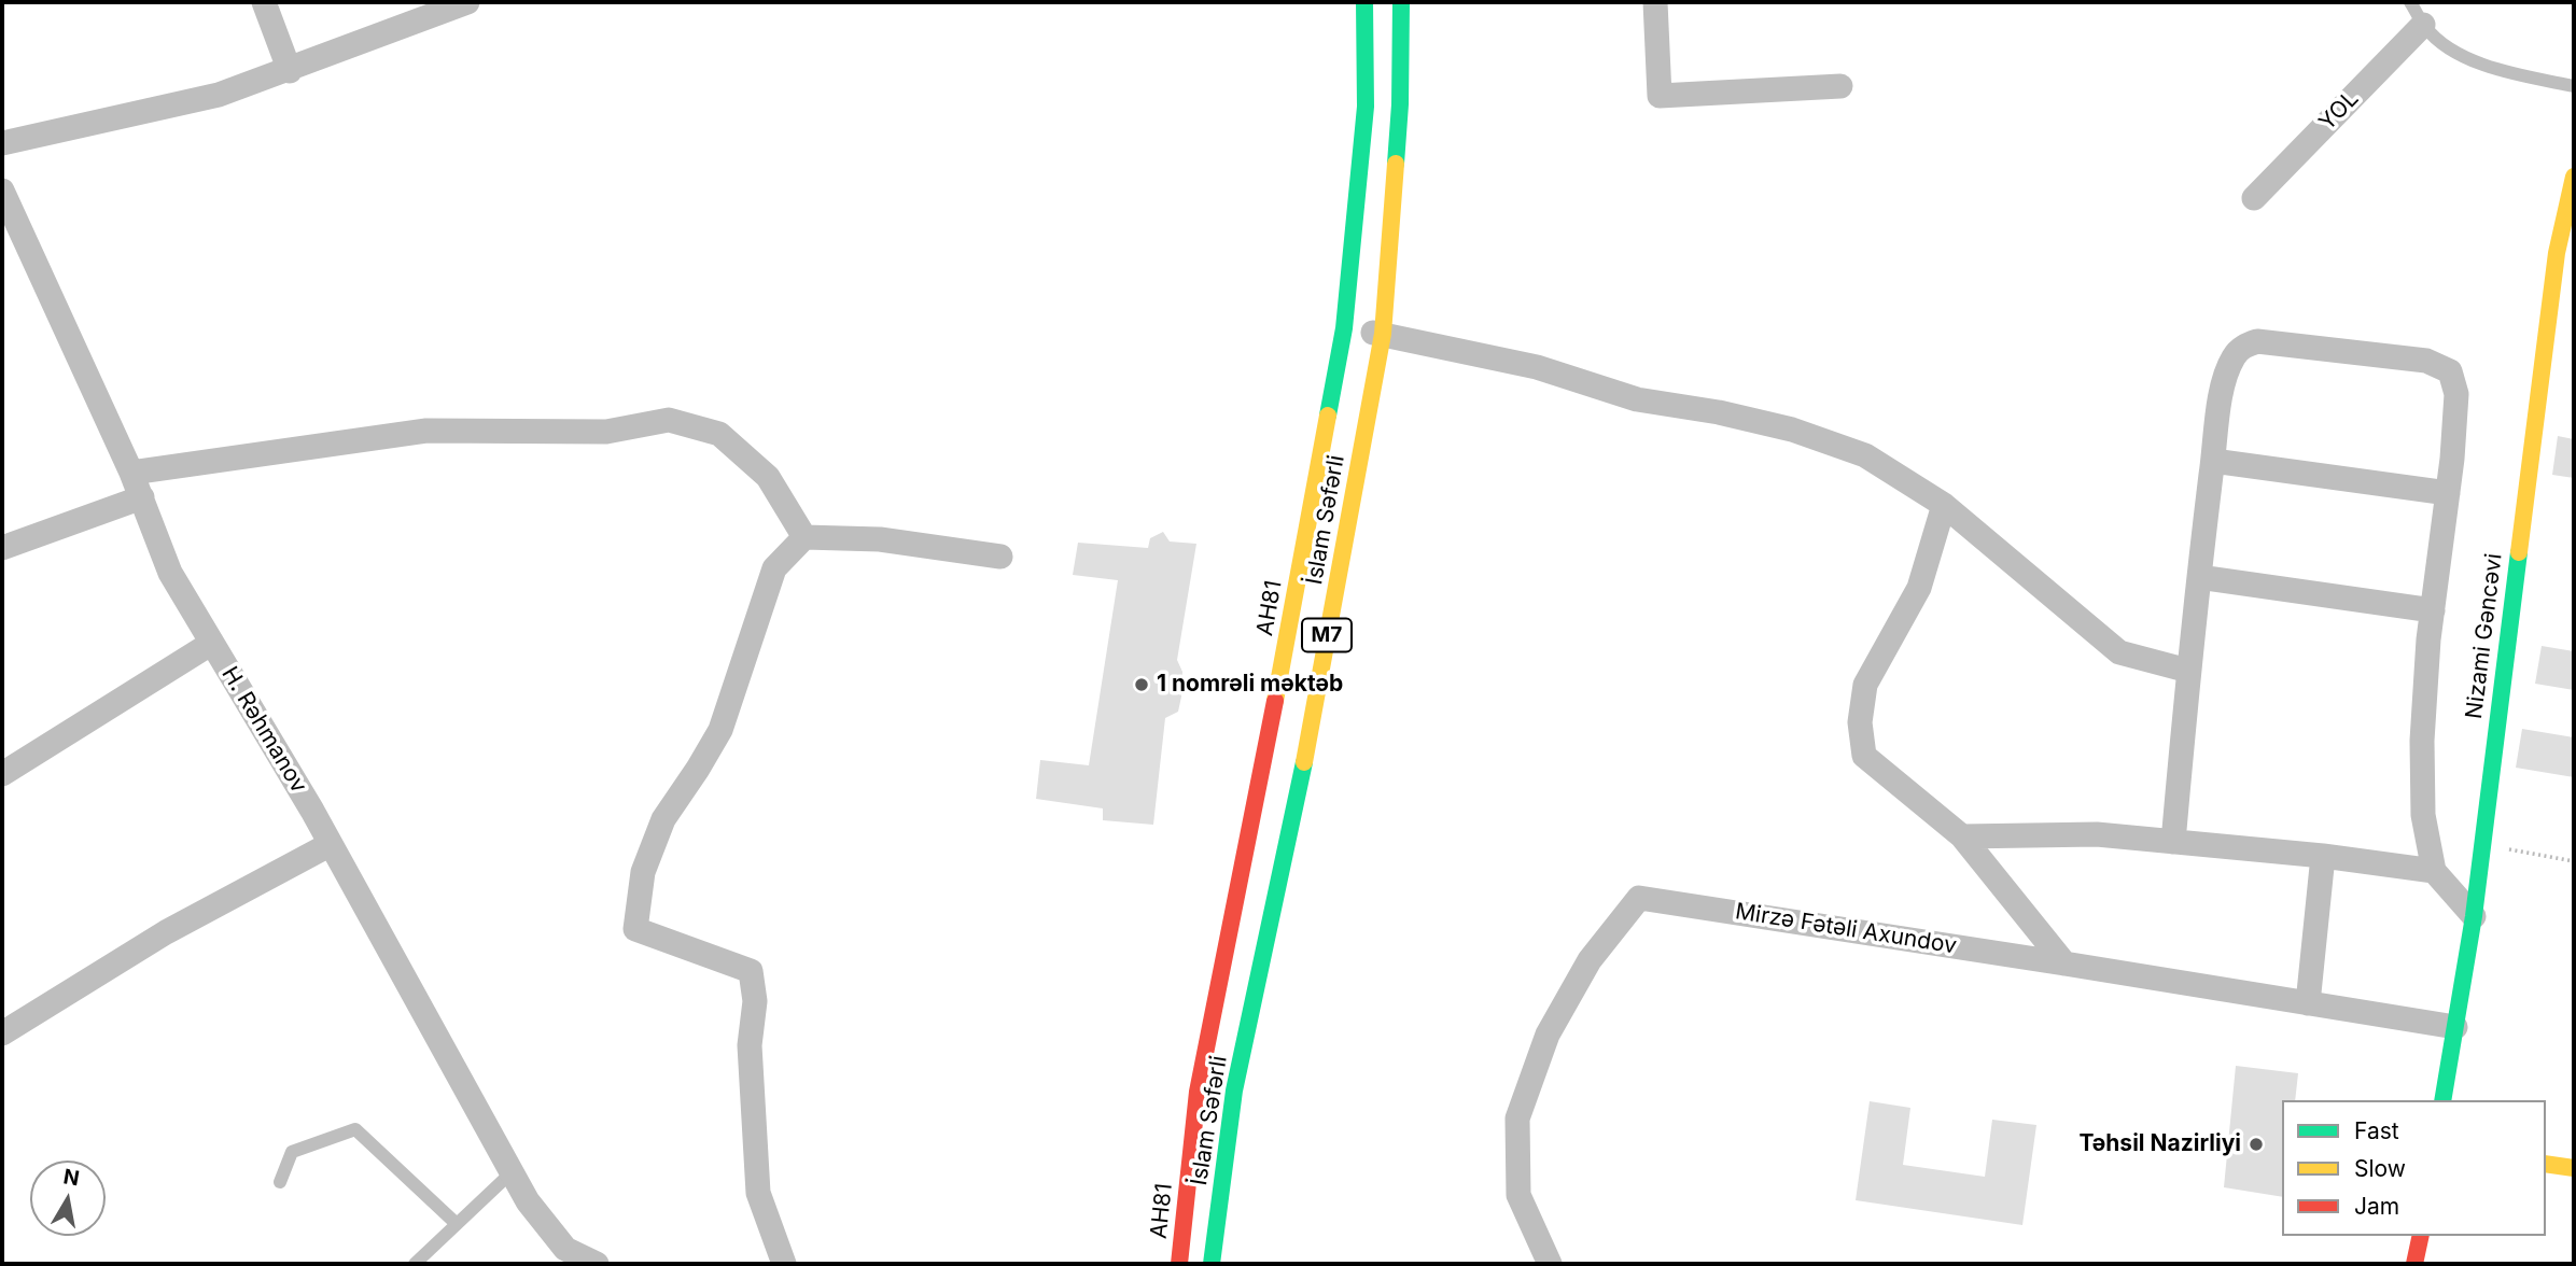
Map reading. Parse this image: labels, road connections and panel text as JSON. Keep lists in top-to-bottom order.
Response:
{
  "streets": {
    "main road": [
      "İslam Səfərli",
      "AH81",
      "M7",
      "Nizami Gəncəvi"
    ],
    "street": ["YOL", "H. Rəhmanov", "Mirzə Fətəli Axundov"]
  },
  "crossings": [
    ["Nizami Gəncəvi", "Mirzə Fətəli Axundov"]
  ],
  "places": ["1 nomrəli məktəb", "Təhsil Nazirliyi"],
  "legend": ["Fast", "Slow", "Jam"],
  "north": "top"
}
